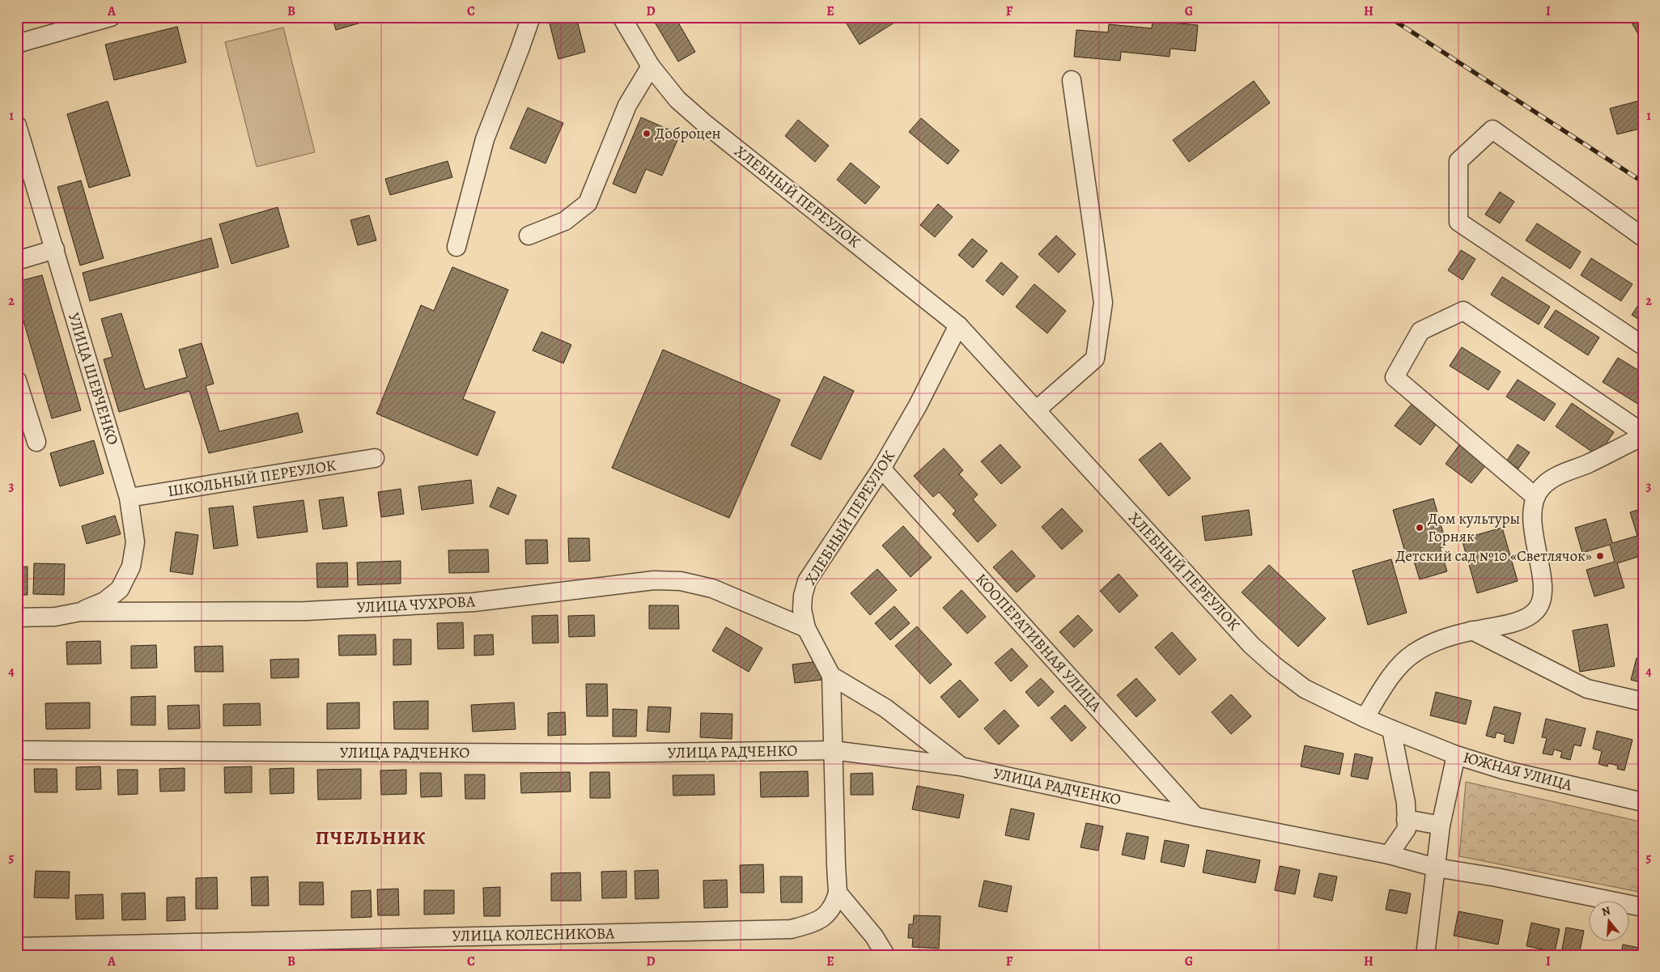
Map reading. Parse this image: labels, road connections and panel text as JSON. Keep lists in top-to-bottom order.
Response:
{
  "streets": {
    "street": [
      "ХЛЕБНЫЙ ПЕРЕУЛОК",
      "УЛИЦА ШЕВЧЕНКО",
      "ШКОЛЬНЫЙ ПЕРЕУЛОК",
      "УЛИЦА ЧУХРОВА",
      "КООПЕРАТИВНАЯ УЛИЦА",
      "УЛИЦА РАДЧЕНКО",
      "ЮЖНАЯ УЛИЦА",
      "УЛИЦА КОЛЕСНИКОВА"
    ]
  },
  "crossings": [
    ["ХЛЕБНЫЙ ПЕРЕУЛОК", "УЛИЦА ЧУХРОВА"],
    ["ХЛЕБНЫЙ ПЕРЕУЛОК", "КООПЕРАТИВНАЯ УЛИЦА"],
    ["ХЛЕБНЫЙ ПЕРЕУЛОК", "ЮЖНАЯ УЛИЦА"],
    ["УЛИЦА ШЕВЧЕНКО", "ШКОЛЬНЫЙ ПЕРЕУЛОК"],
    ["УЛИЦА ШЕВЧЕНКО", "УЛИЦА ЧУХРОВА"],
    ["КООПЕРАТИВНАЯ УЛИЦА", "УЛИЦА РАДЧЕНКО"],
    ["УЛИЦА РАДЧЕНКО", "ЮЖНАЯ УЛИЦА"]
  ],
  "districts": ["ПЧЕЛЬНИК"],
  "places": ["Доброцен", "Дом культуры Горняк", "Детский сад №10 «Светлячок»"],
  "north": "top",
  "grid": {
    "columns": [
      "A",
      "B",
      "C",
      "D",
      "E",
      "F",
      "G",
      "H",
      "I"
    ],
    "rows": [
      "1",
      "2",
      "3",
      "4",
      "5"
    ]
  }
}
